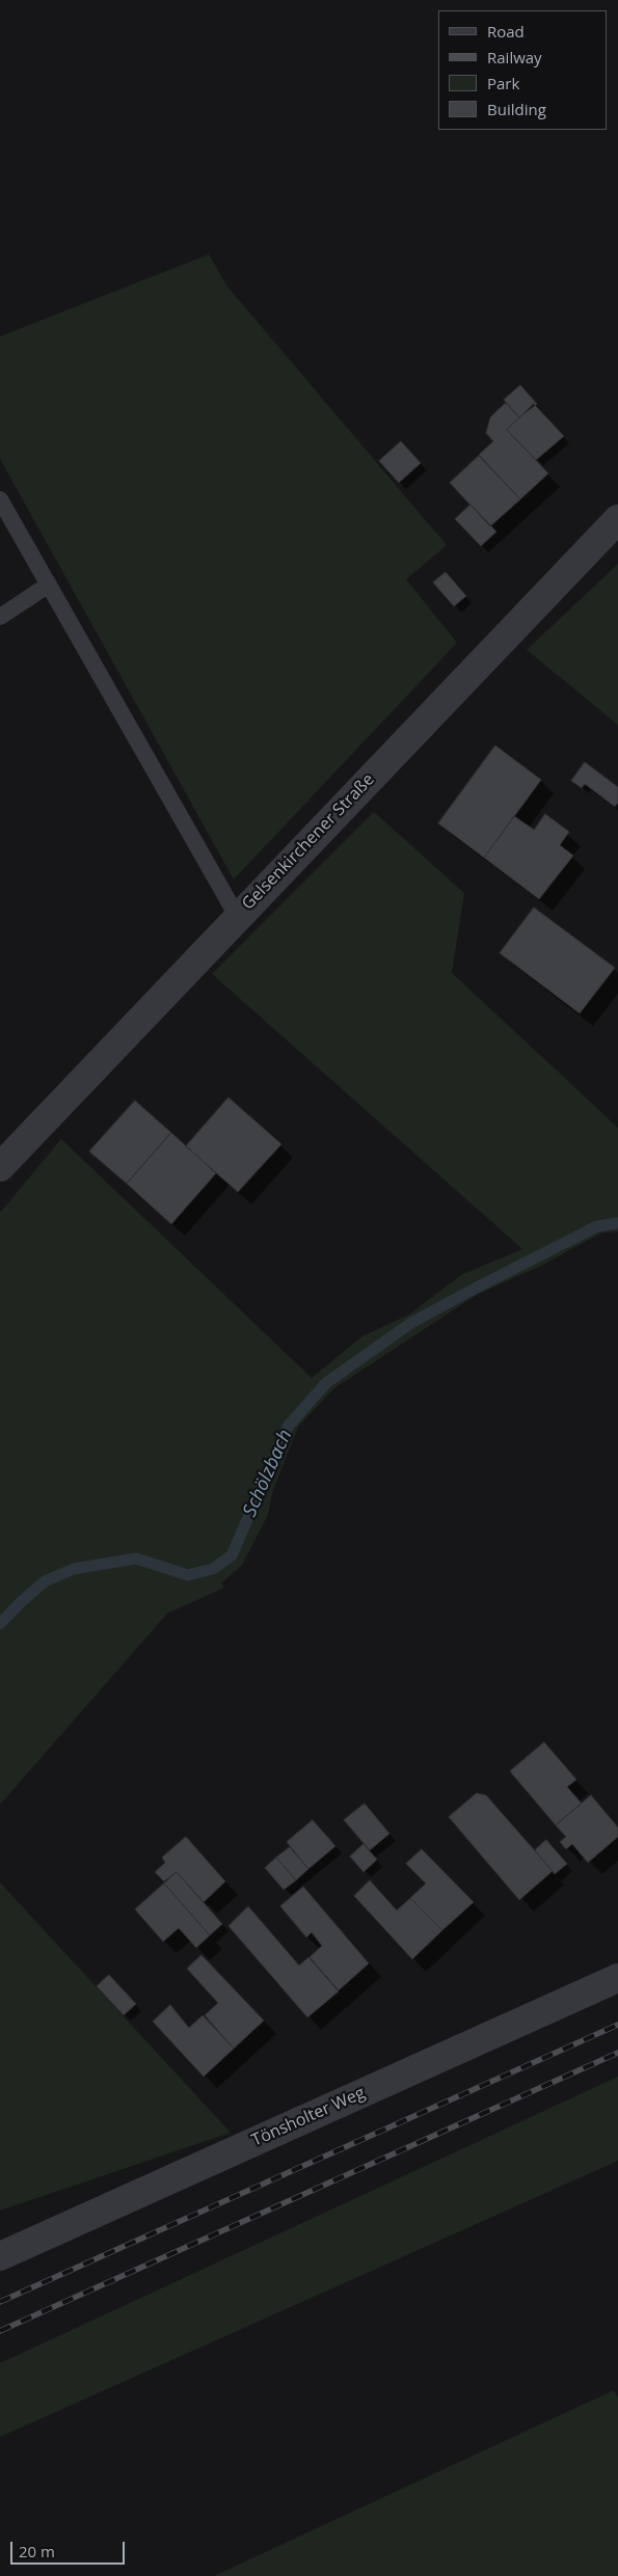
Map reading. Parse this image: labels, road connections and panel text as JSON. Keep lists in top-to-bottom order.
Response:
{
  "streets": {
    "street": ["Gelsenkirchener Straße", "Tönsholter Weg"]
  },
  "water": ["Schölzbach"],
  "legend": [
    "Road",
    "Railway",
    "Park",
    "Building"
  ],
  "scale_bar": "20 m"
}
